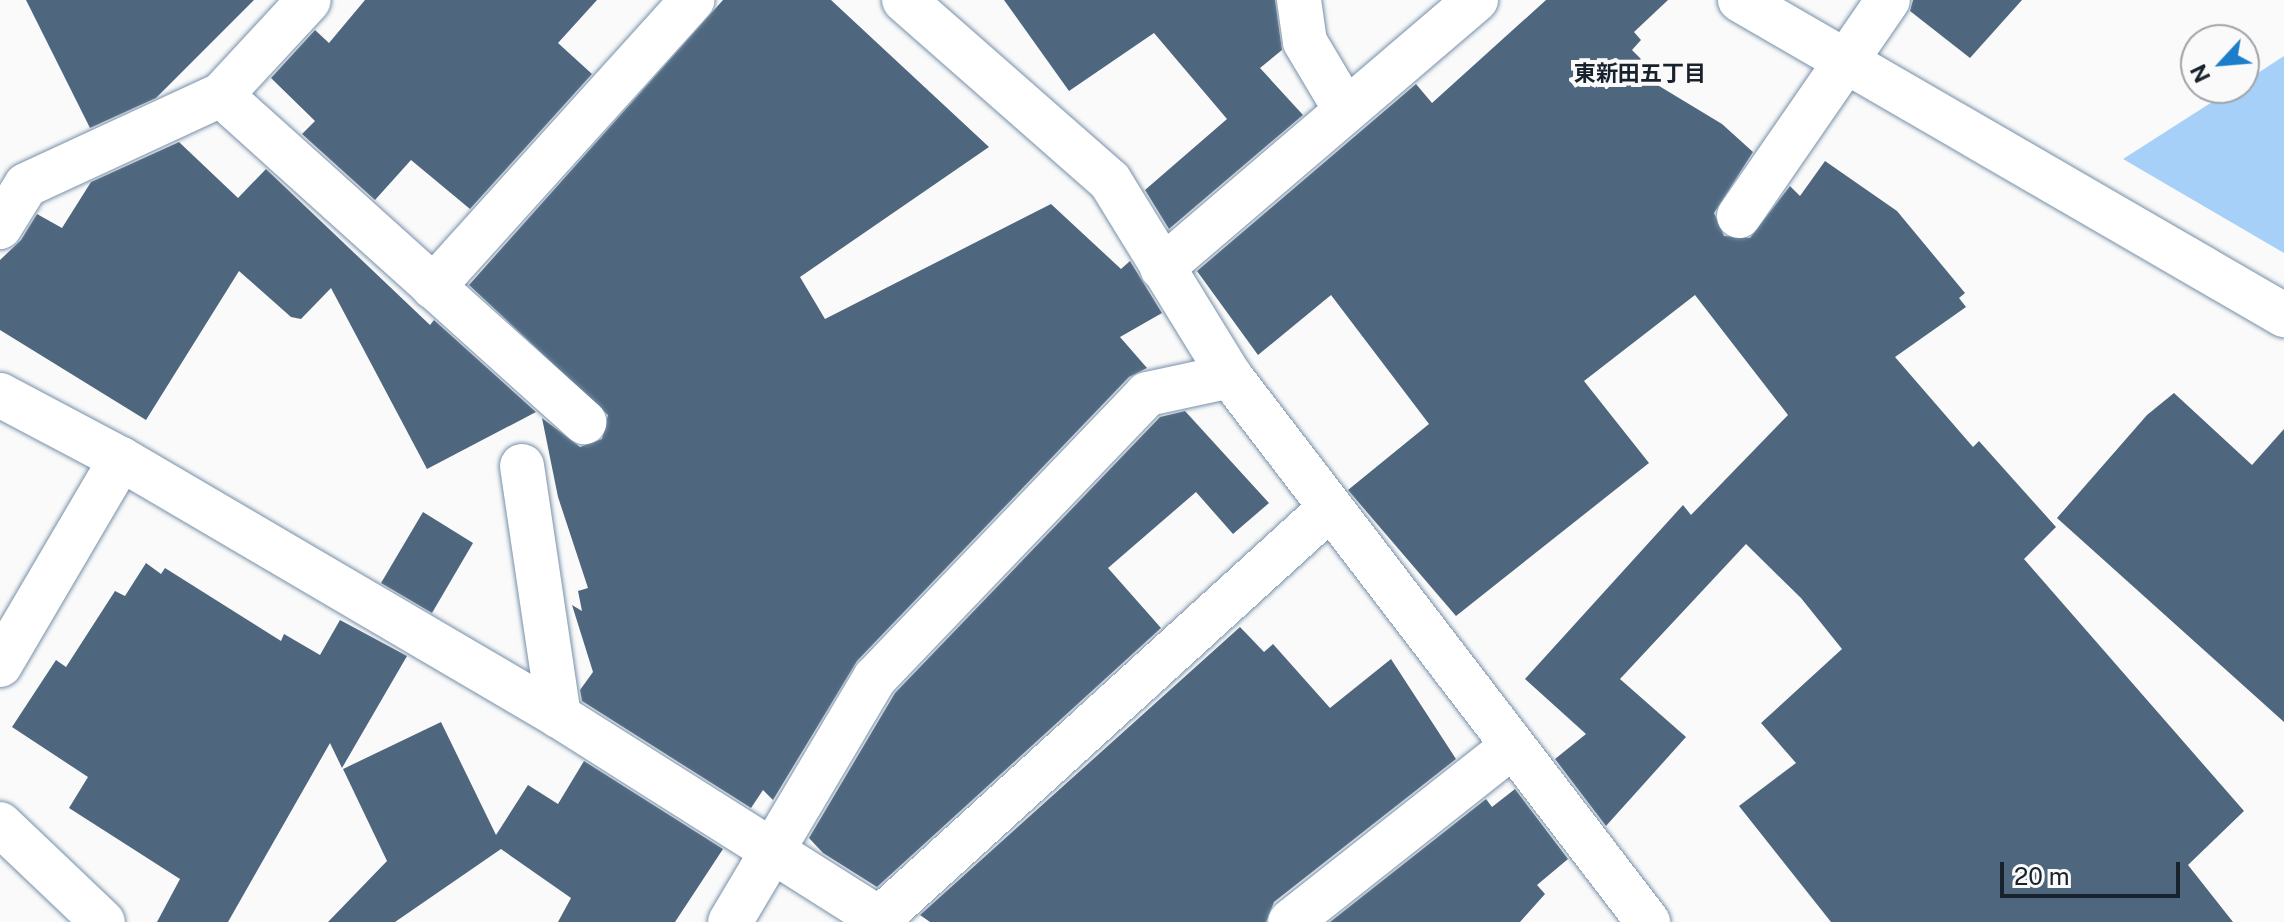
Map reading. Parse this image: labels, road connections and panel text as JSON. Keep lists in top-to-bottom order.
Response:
{
  "districts": ["東新田五丁目"],
  "scale_bar": "20 m",
  "north": "bottom left"
}
